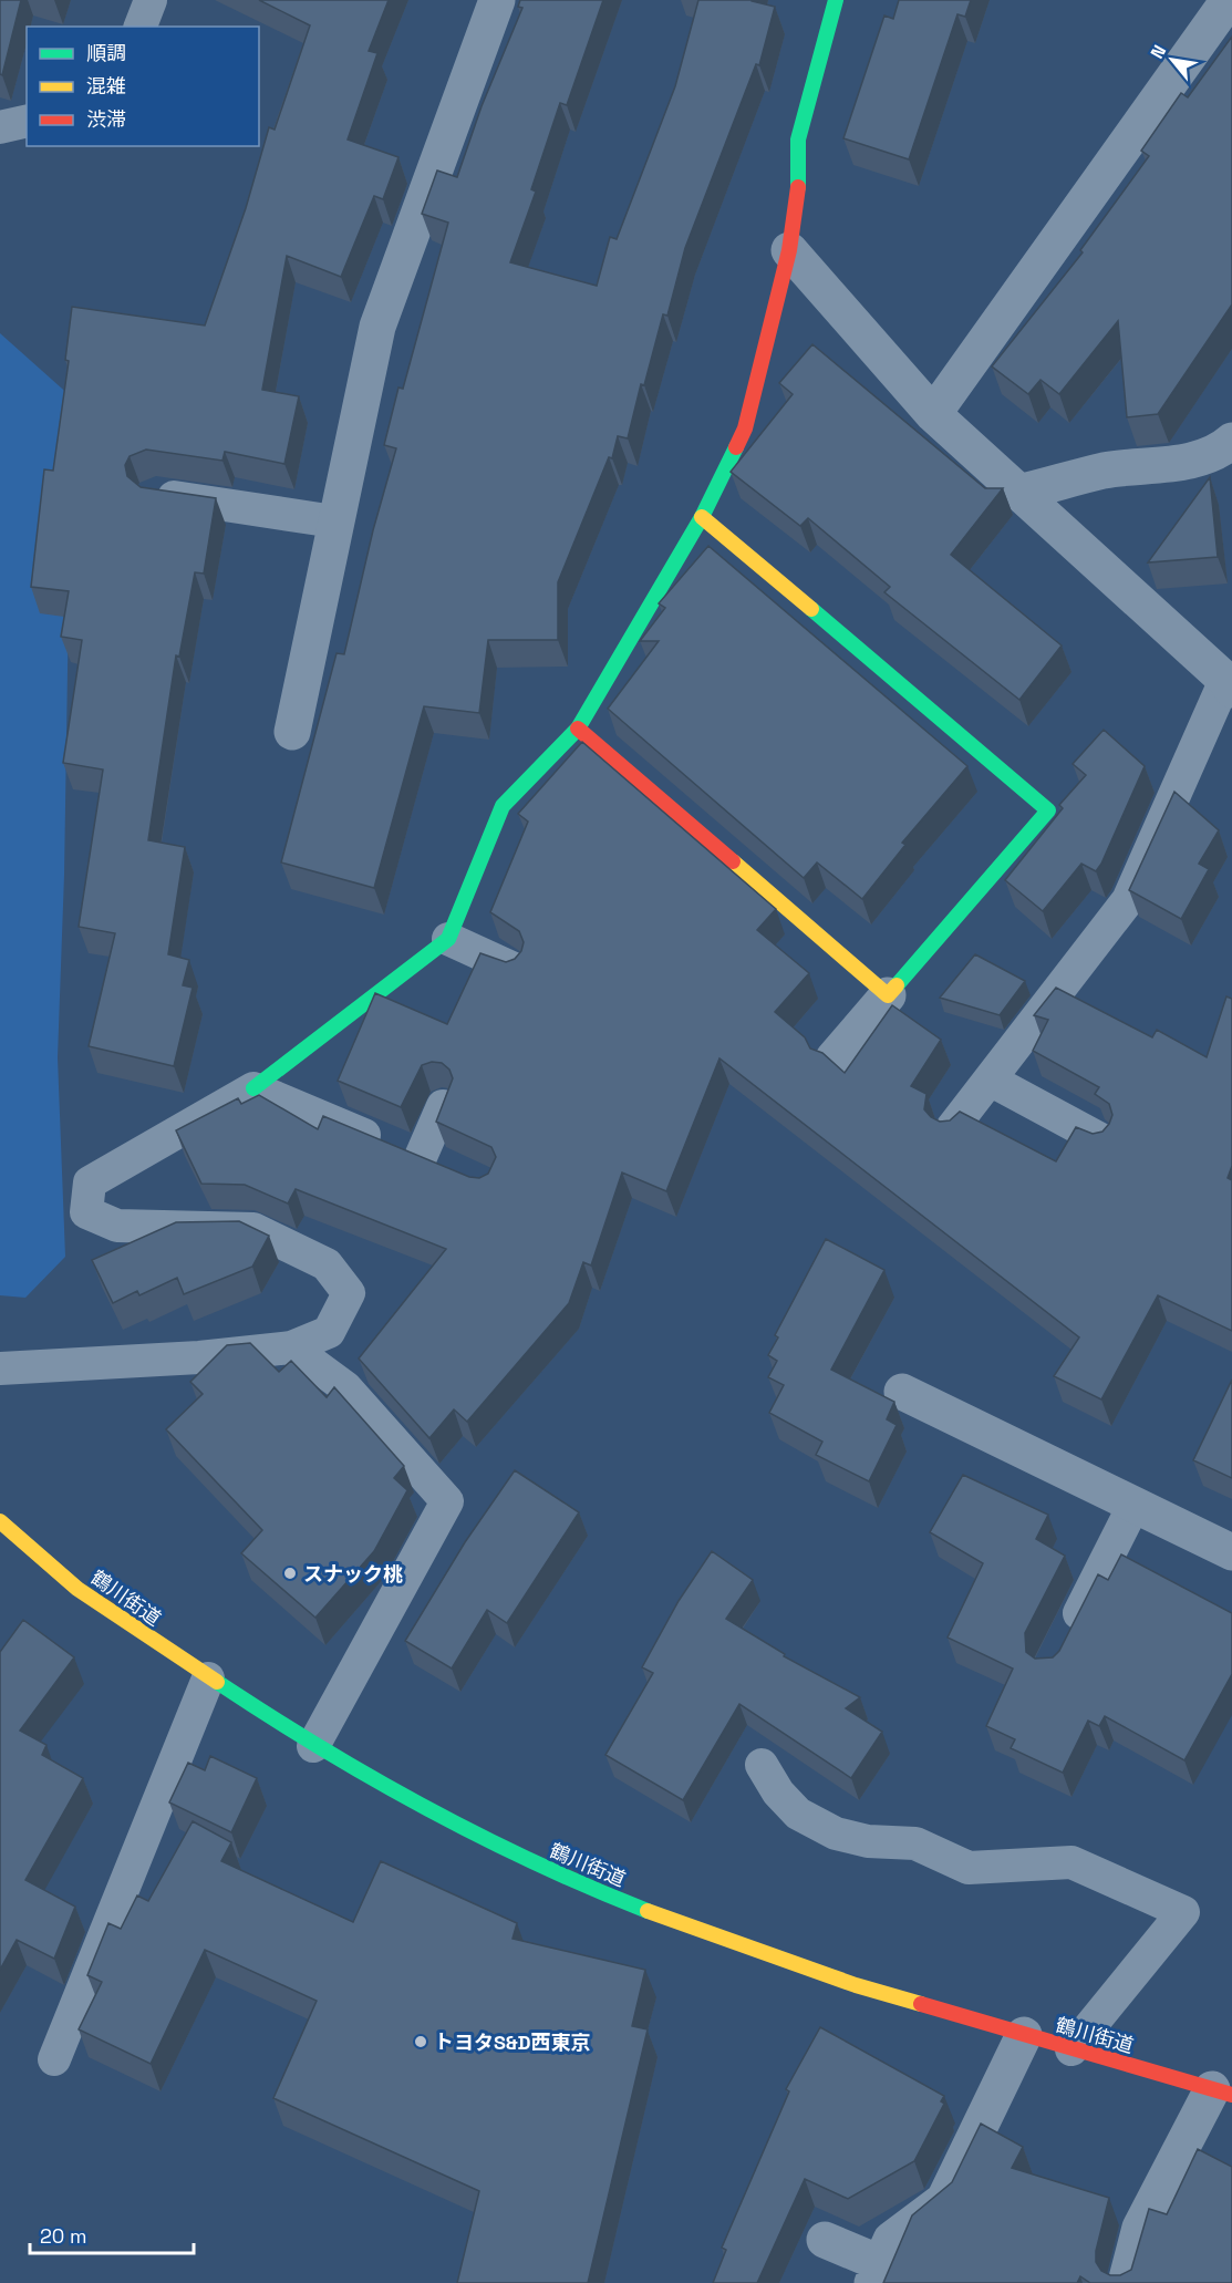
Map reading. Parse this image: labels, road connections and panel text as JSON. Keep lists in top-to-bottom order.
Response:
{
  "streets": {
    "street": ["鶴川街道"]
  },
  "places": ["スナック桃", "トヨタS&D西東京"],
  "legend": ["順調", "混雑", "渋滞"],
  "scale_bar": "20 m",
  "north": "top left"
}
